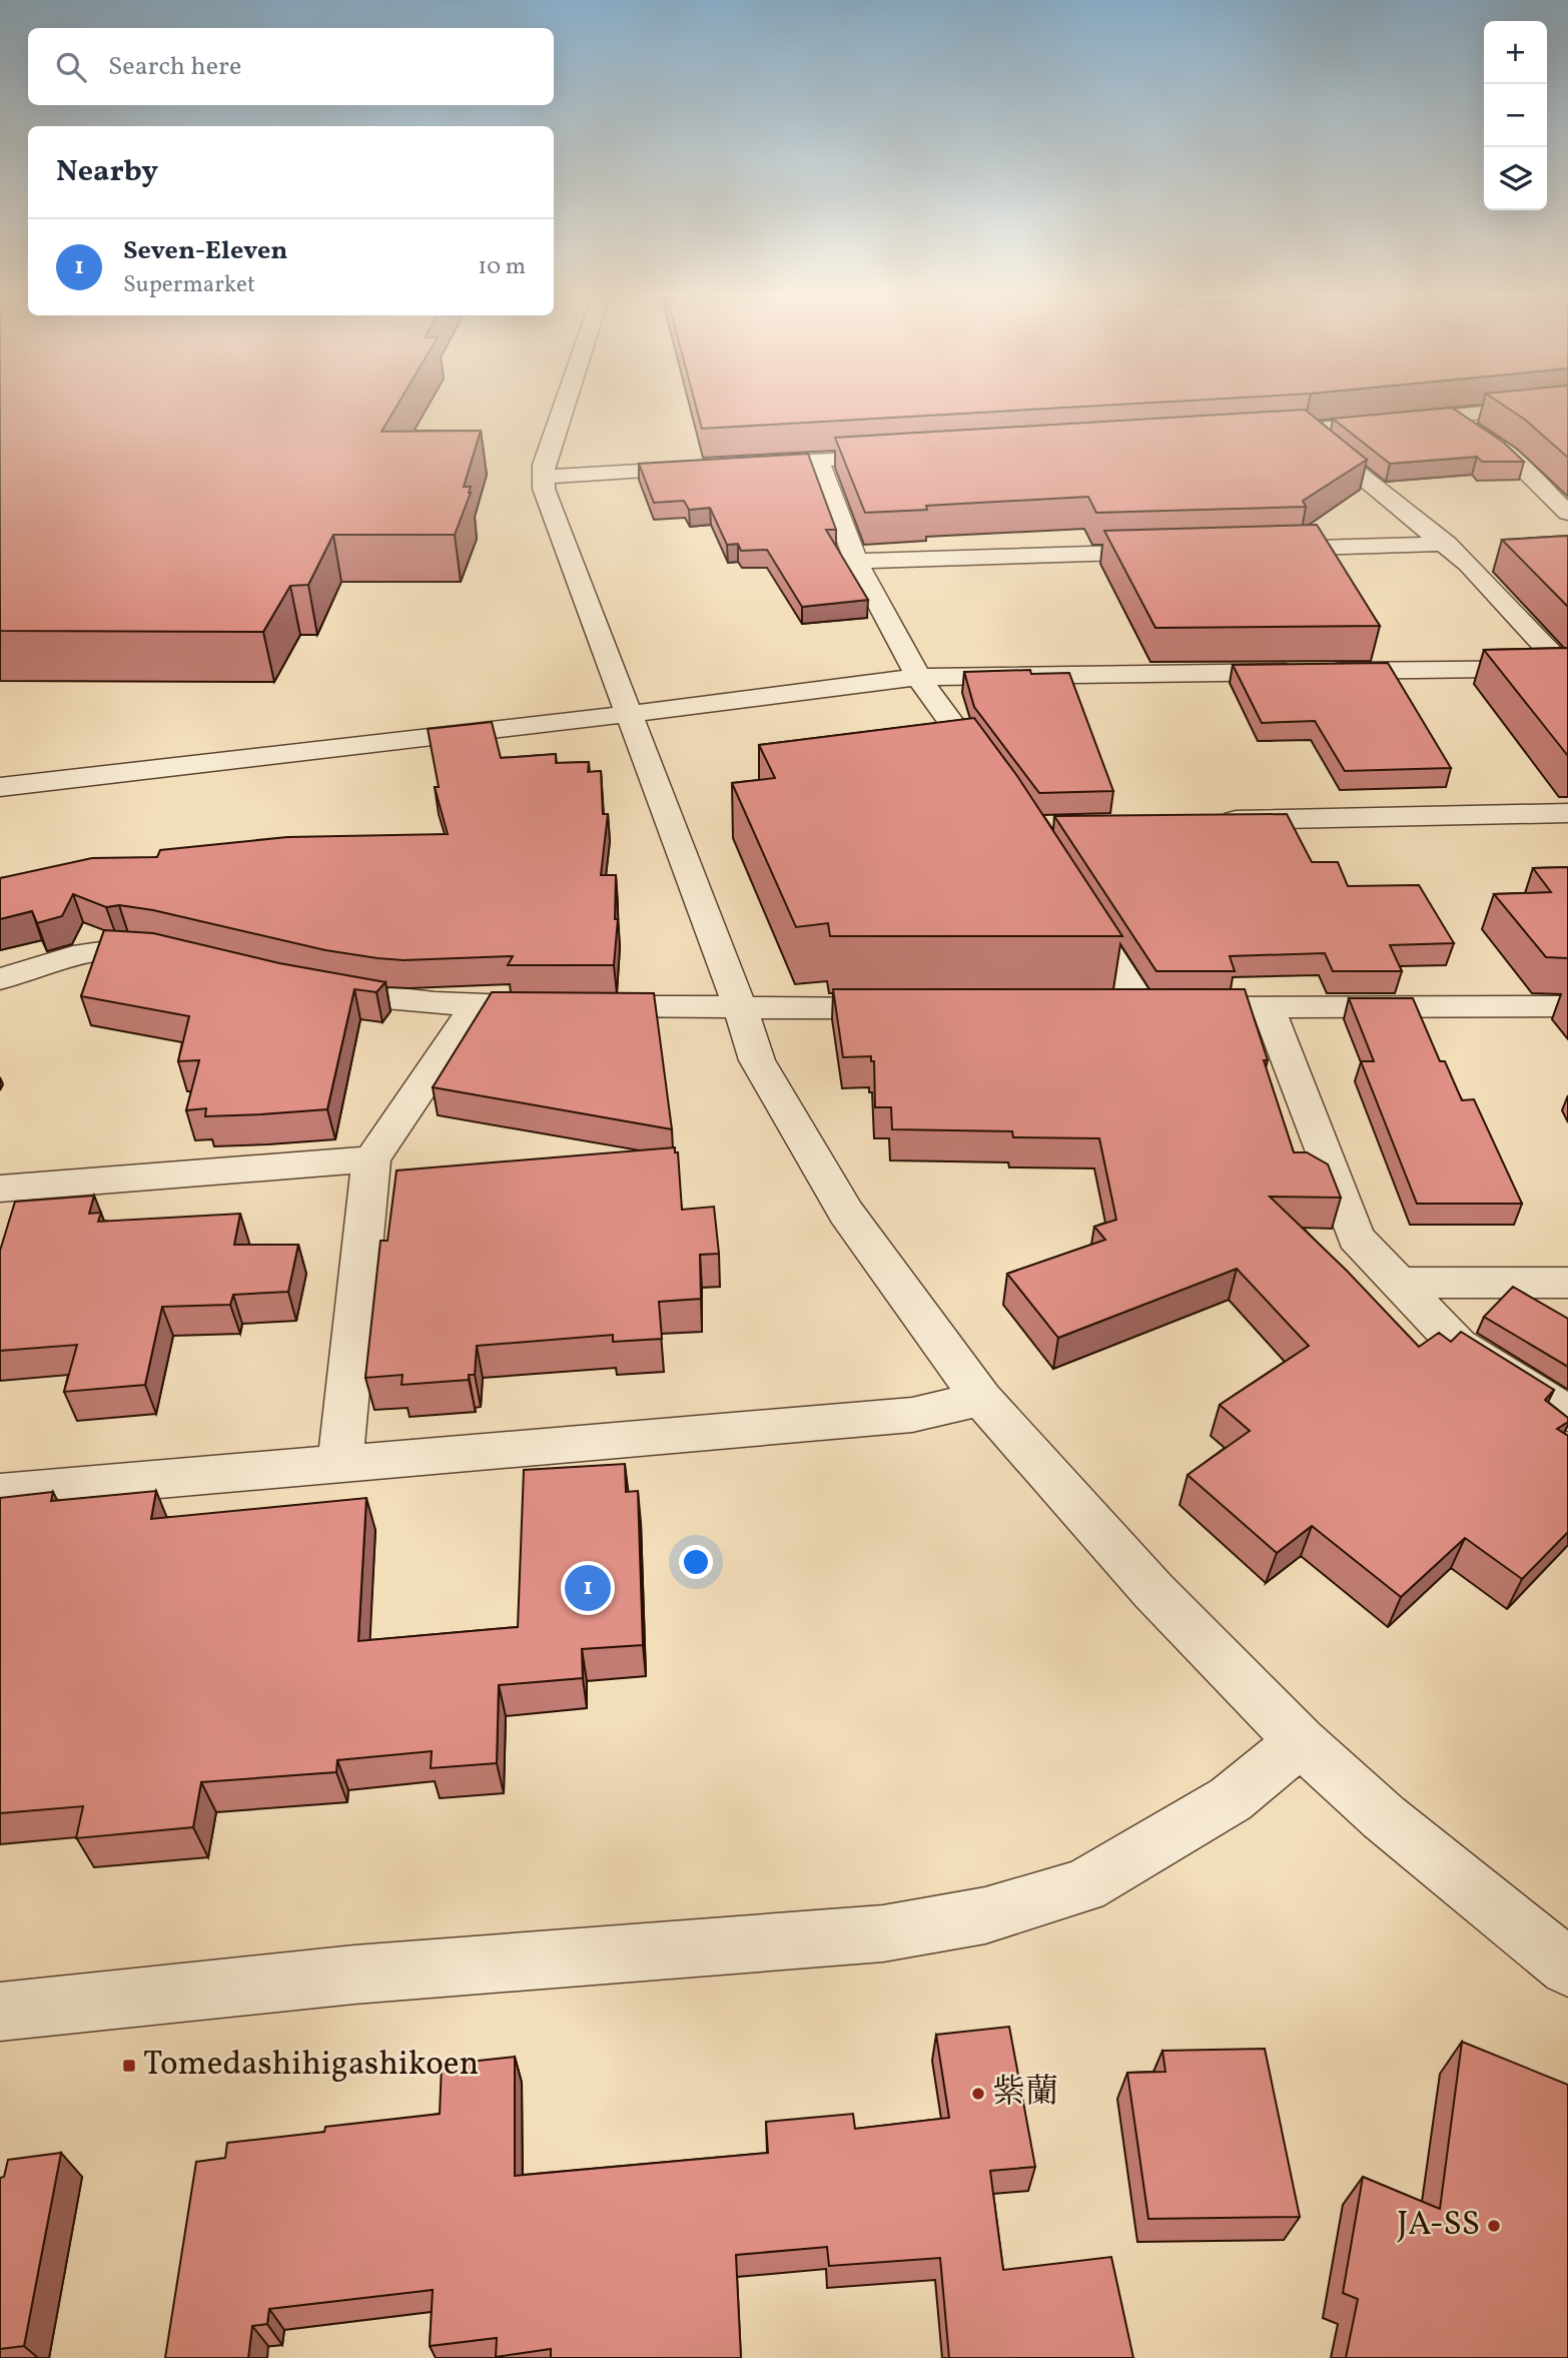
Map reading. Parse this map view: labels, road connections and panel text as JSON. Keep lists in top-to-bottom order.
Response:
{
  "places": {
    "transit": ["Tomedashihigashikoen"],
    "other": ["紫蘭", "JA-SS"]
  },
  "page": {
    "map_buttons": ["+", "−"],
    "search": "Search here",
    "heading": "Nearby",
    "list": [
      {
        "mark": "1",
        "name": "Seven-Eleven",
        "note": "Supermarket",
        "value": "10 m"
      }
    ],
    "pins": "1"
  }
}
